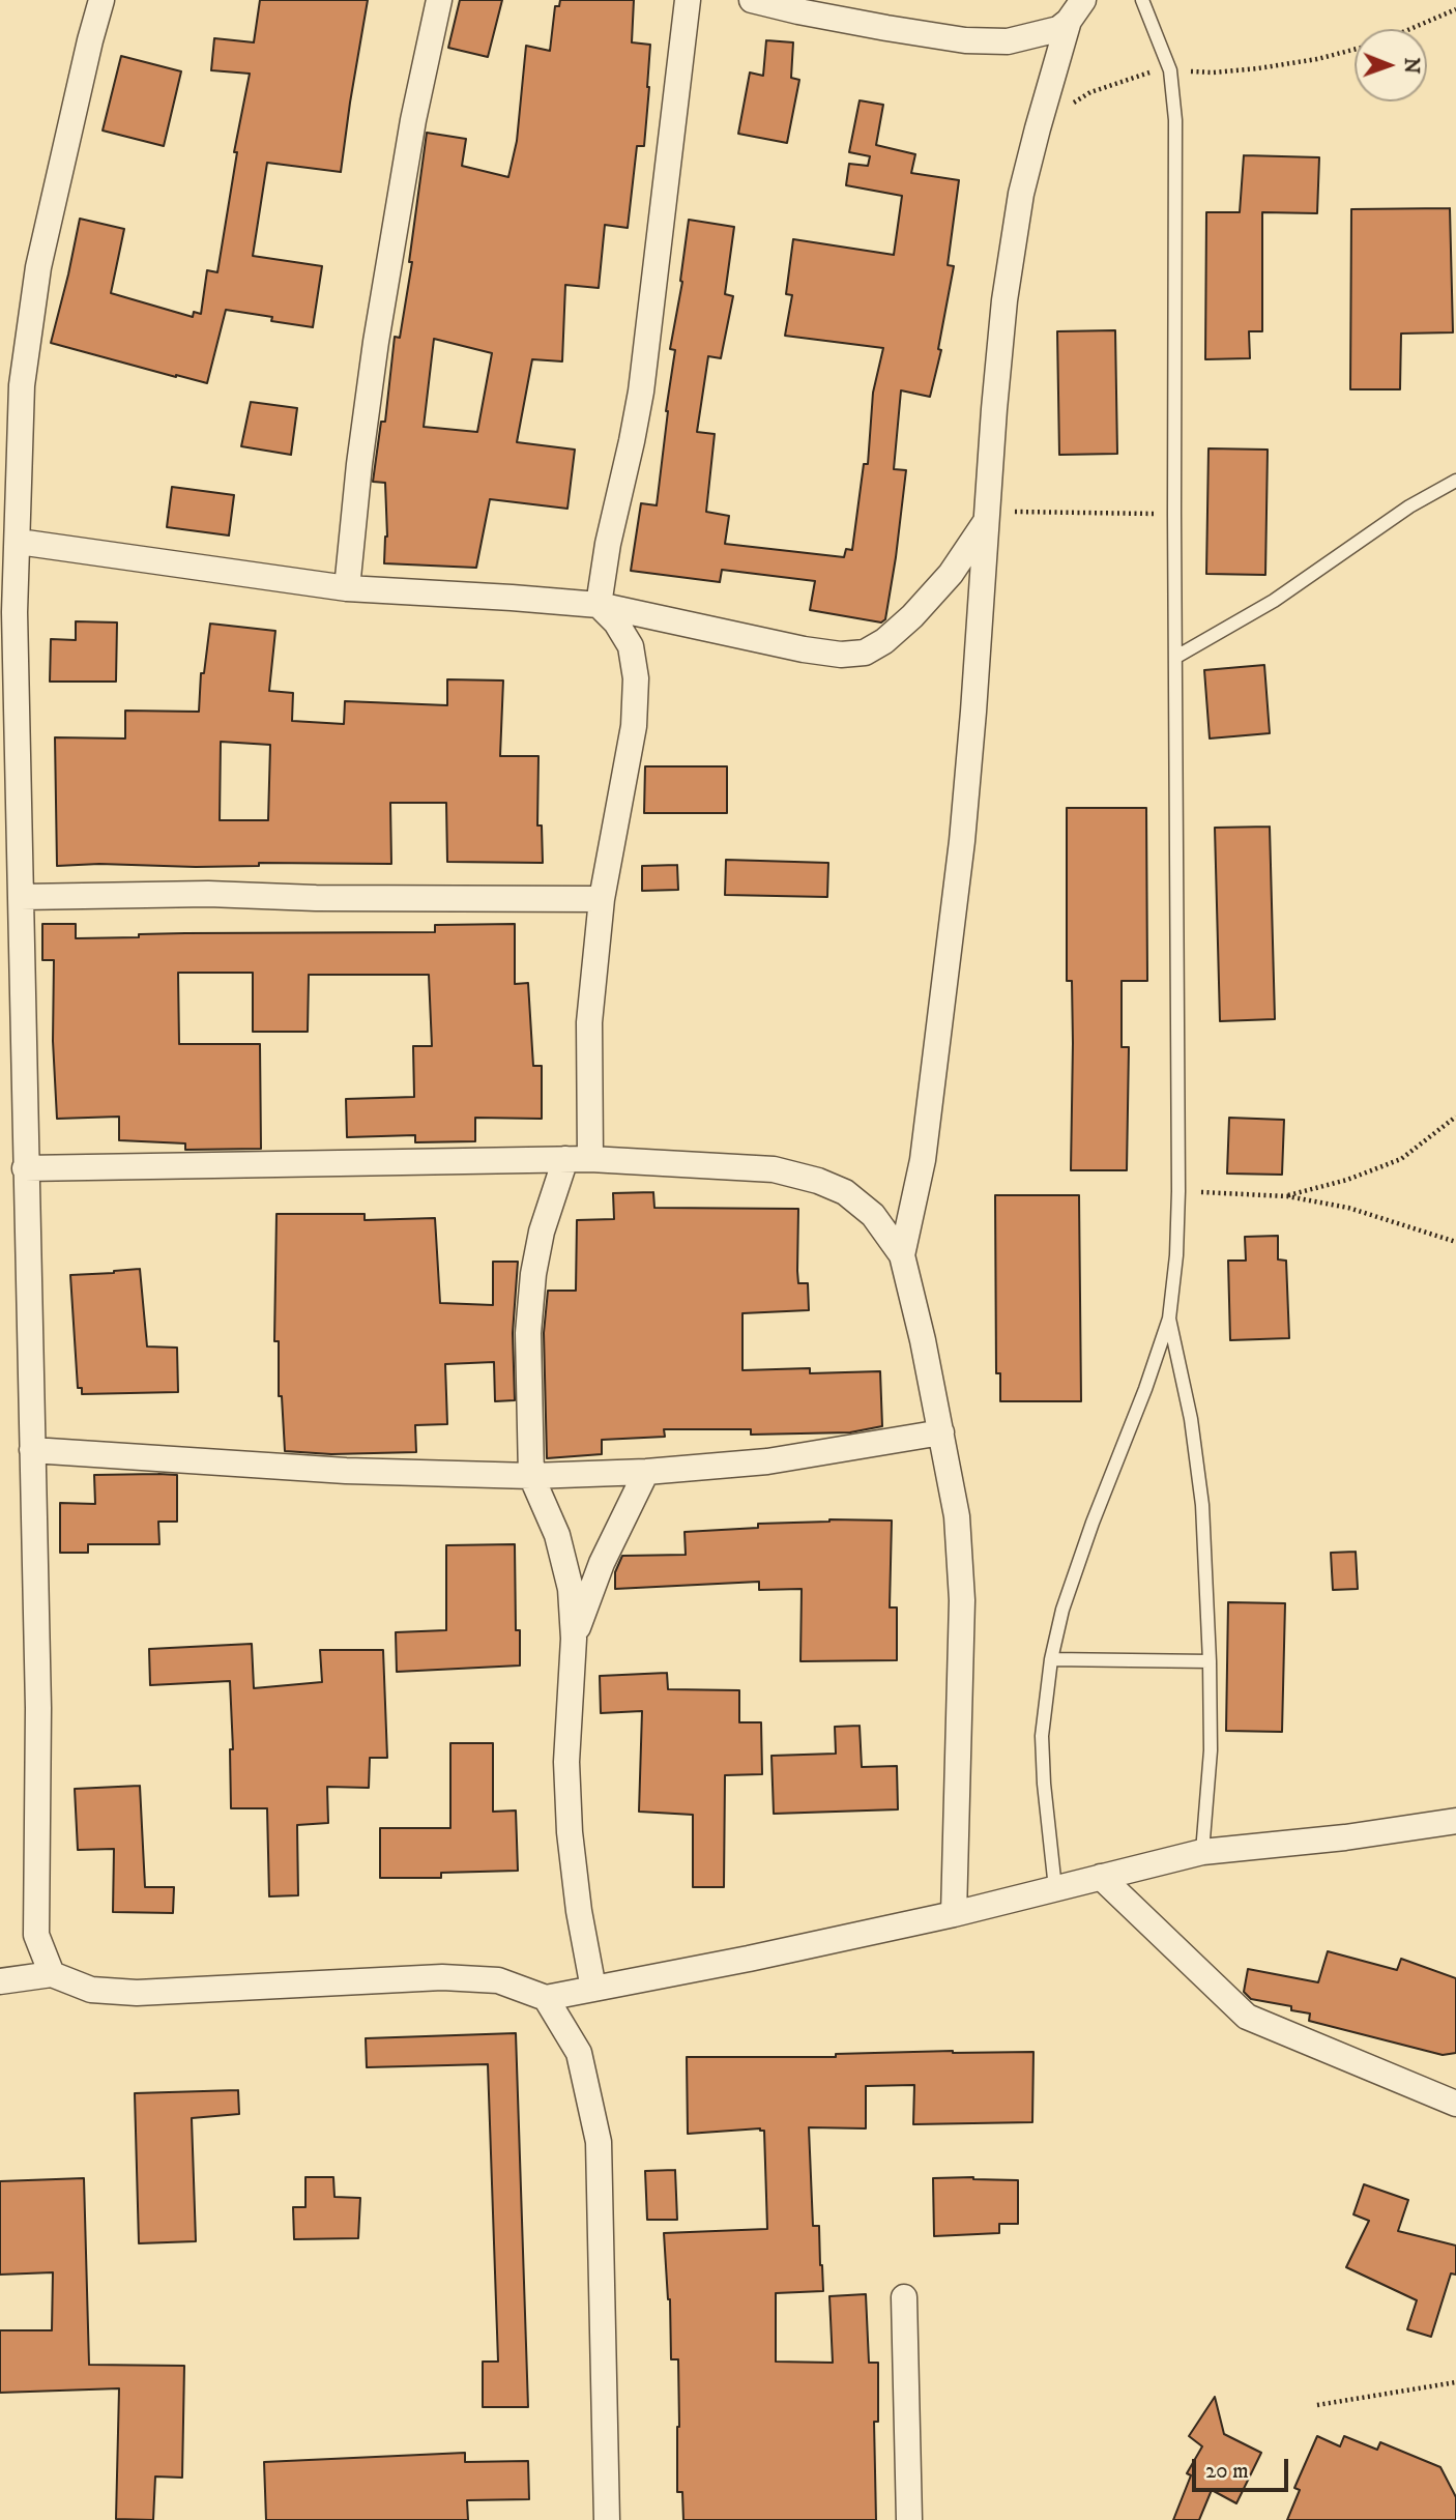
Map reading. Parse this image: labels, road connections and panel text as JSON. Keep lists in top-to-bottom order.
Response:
{
  "scale_bar": "20 m",
  "north": "right"
}
